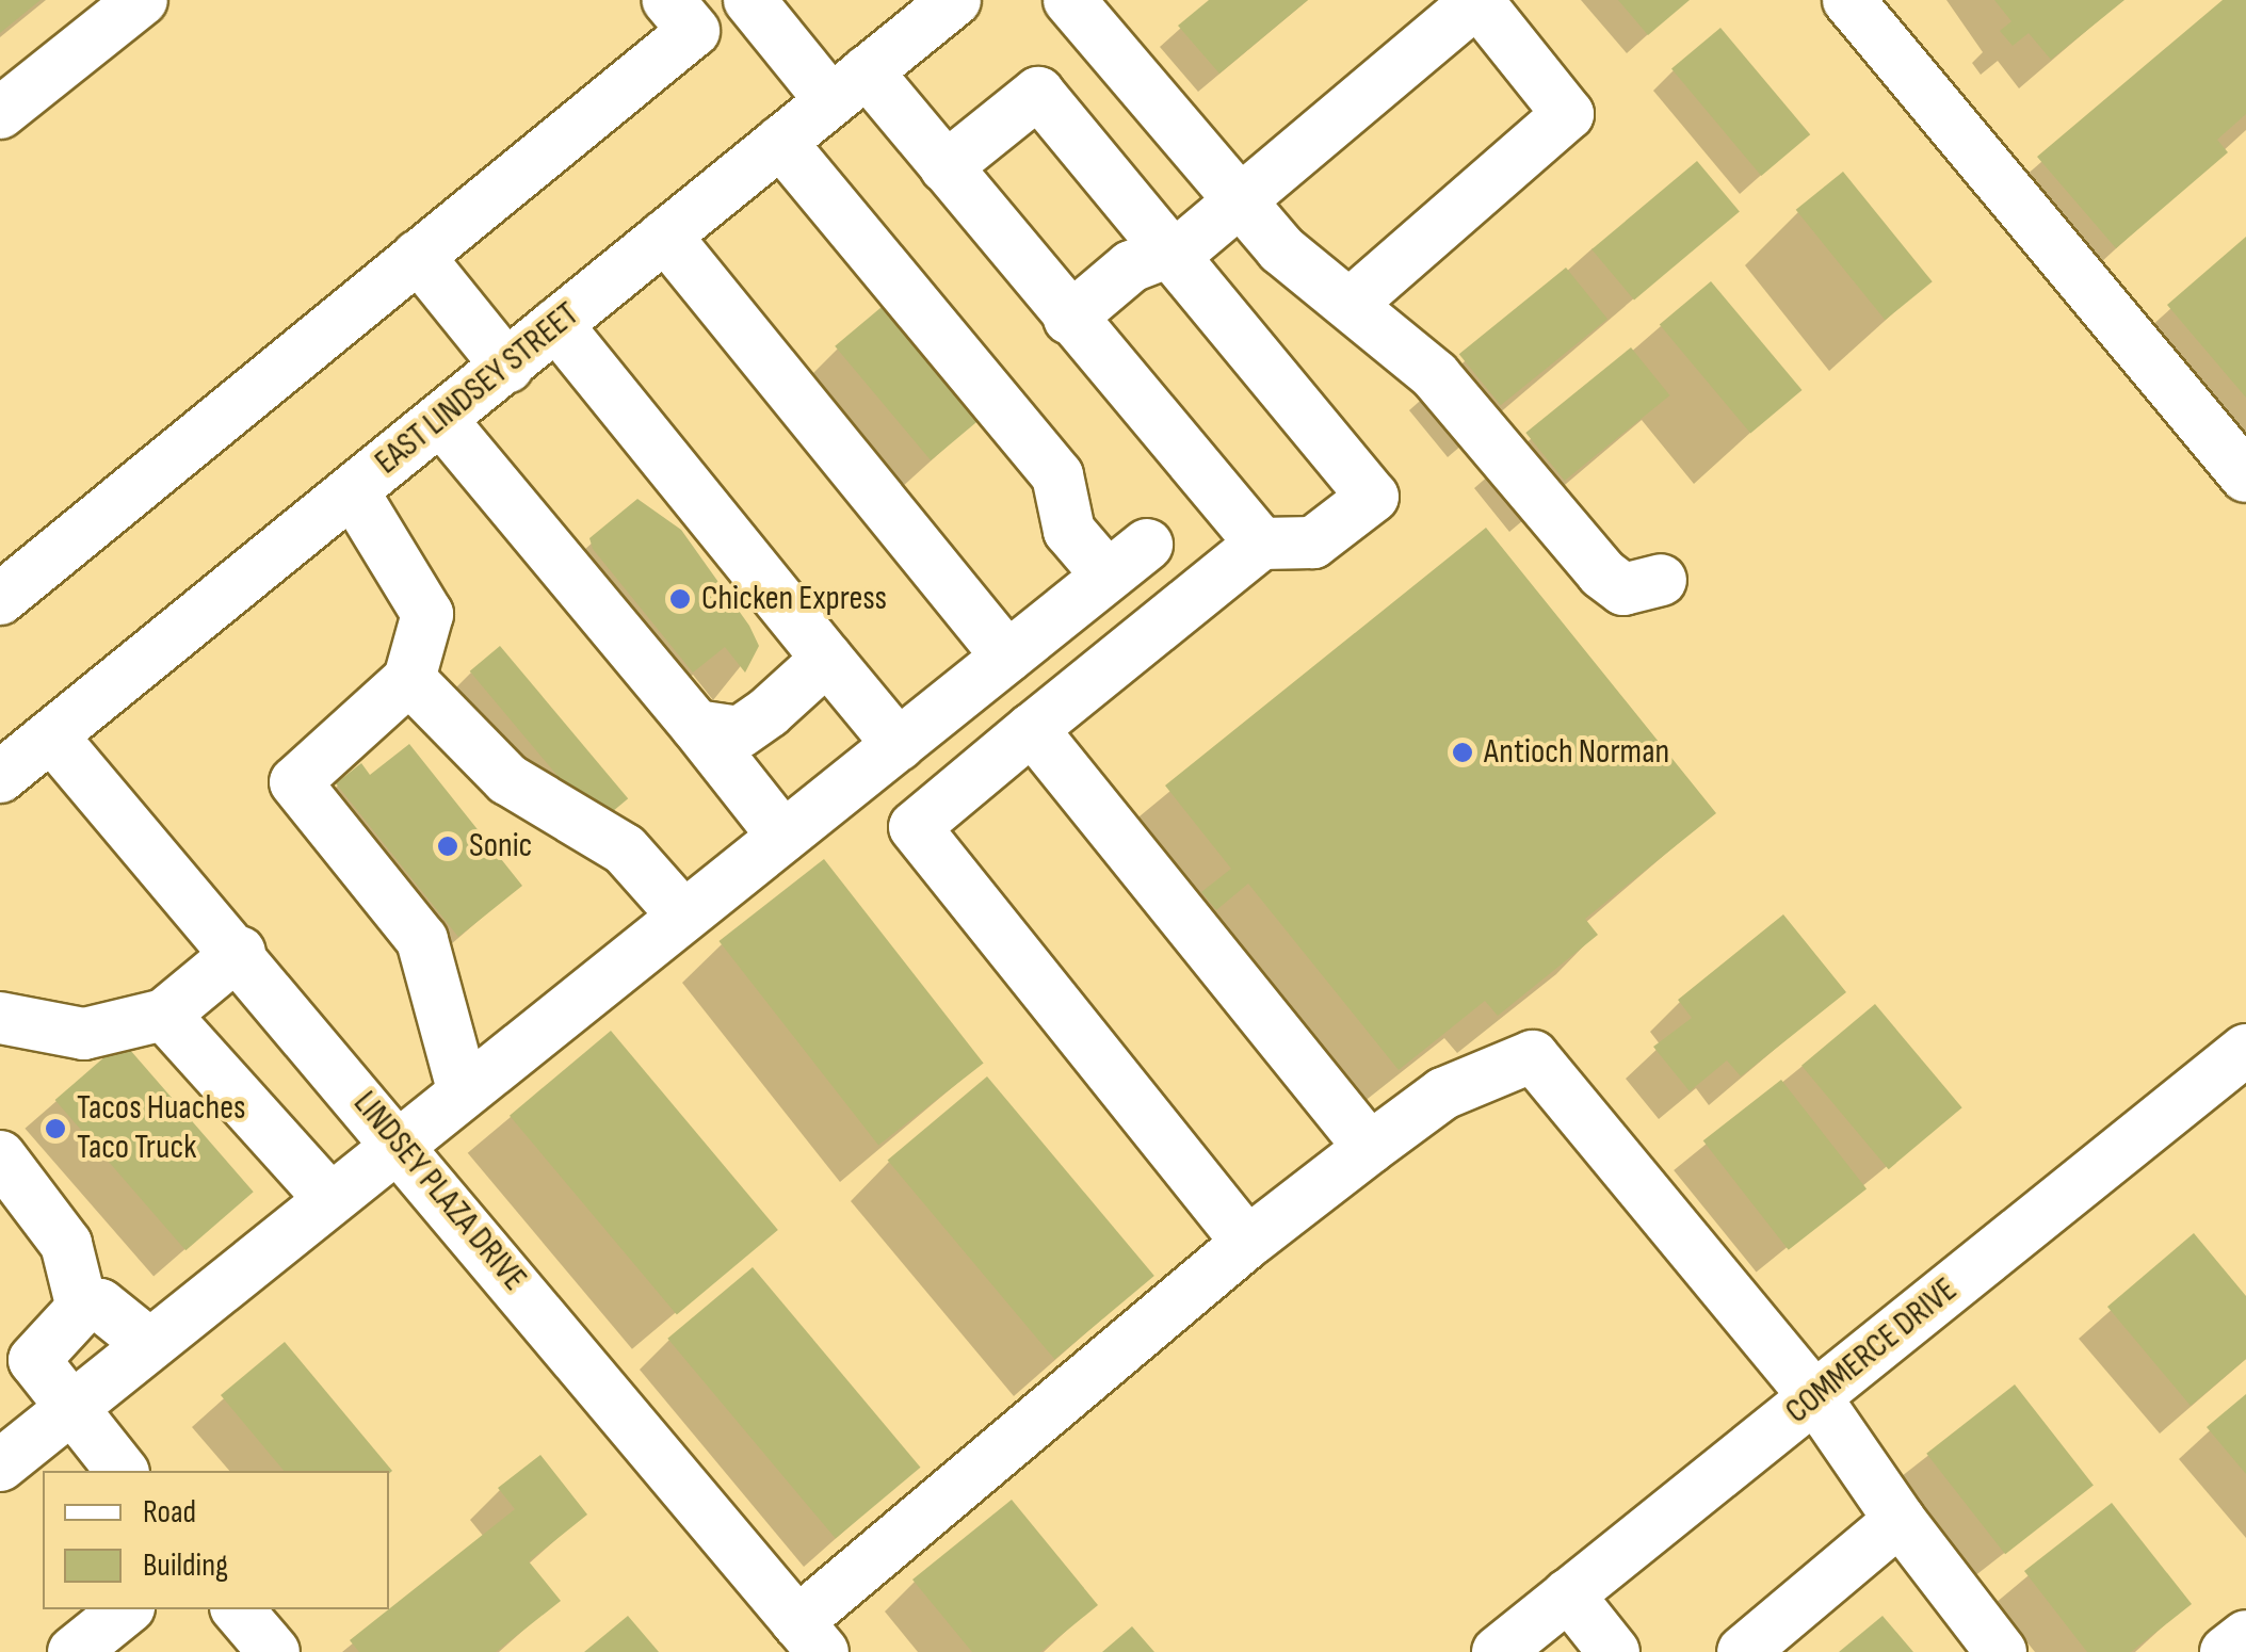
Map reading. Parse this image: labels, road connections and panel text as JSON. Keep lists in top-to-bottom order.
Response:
{
  "streets": {
    "street": ["EAST LINDSEY STREET", "LINDSEY PLAZA DRIVE", "COMMERCE DRIVE"]
  },
  "crossings": [
    ["EAST LINDSEY STREET", "LINDSEY PLAZA DRIVE"]
  ],
  "places": [
    "Chicken Express",
    "Antioch Norman",
    "Sonic",
    "Tacos Huaches Taco Truck"
  ],
  "legend": ["Road", "Building"]
}
